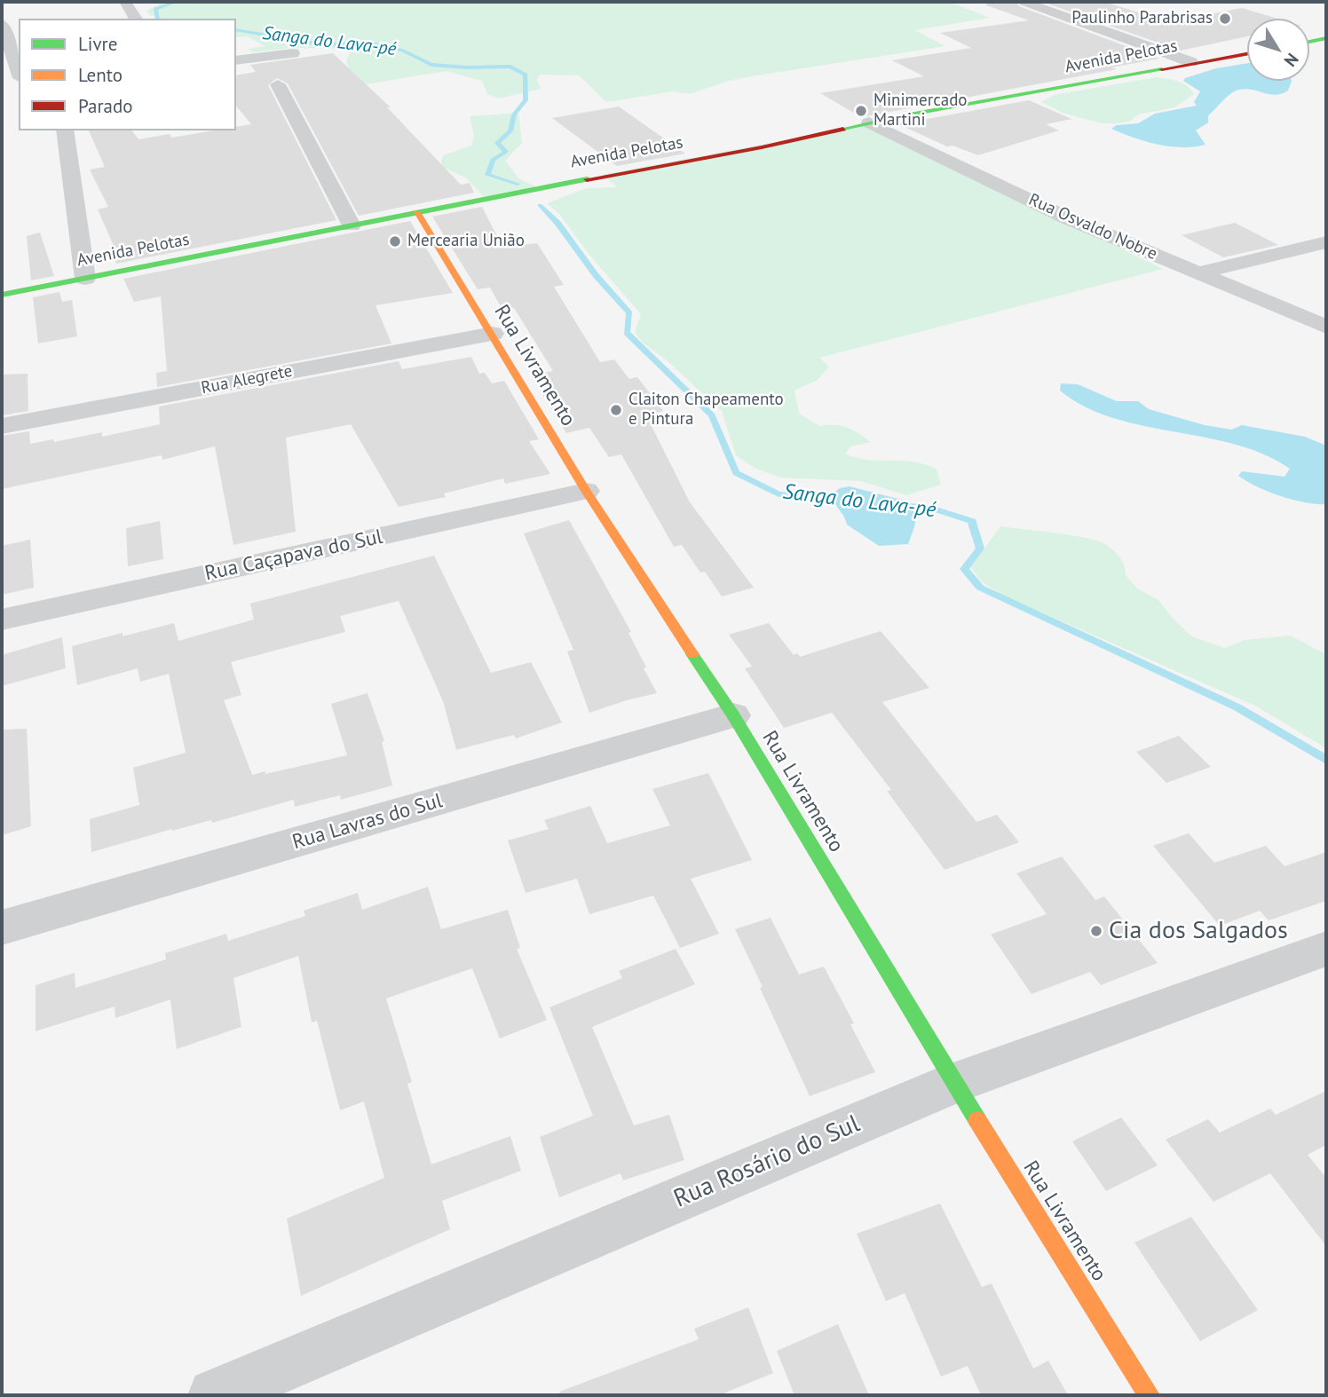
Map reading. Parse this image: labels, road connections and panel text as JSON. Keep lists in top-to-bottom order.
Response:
{
  "streets": {
    "street": [
      "Avenida Pelotas",
      "Rua Osvaldo Nobre",
      "Rua Livramento",
      "Rua Alegrete",
      "Rua Caçapava do Sul",
      "Rua Lavras do Sul",
      "Rua Rosário do Sul"
    ]
  },
  "crossings": [
    ["Avenida Pelotas", "Rua Osvaldo Nobre"],
    ["Avenida Pelotas", "Rua Livramento"],
    ["Rua Livramento", "Rua Alegrete"],
    ["Rua Livramento", "Rua Caçapava do Sul"],
    ["Rua Livramento", "Rua Lavras do Sul"],
    ["Rua Livramento", "Rua Rosário do Sul"]
  ],
  "water": ["Sanga do Lava-pé"],
  "places": [
    "Paulinho Parabrisas",
    "Minimercado Martini",
    "Mercearia União",
    "Claiton Chapeamento e Pintura",
    "Cia dos Salgados"
  ],
  "legend": ["Livre", "Lento", "Parado"],
  "north": "bottom right"
}
